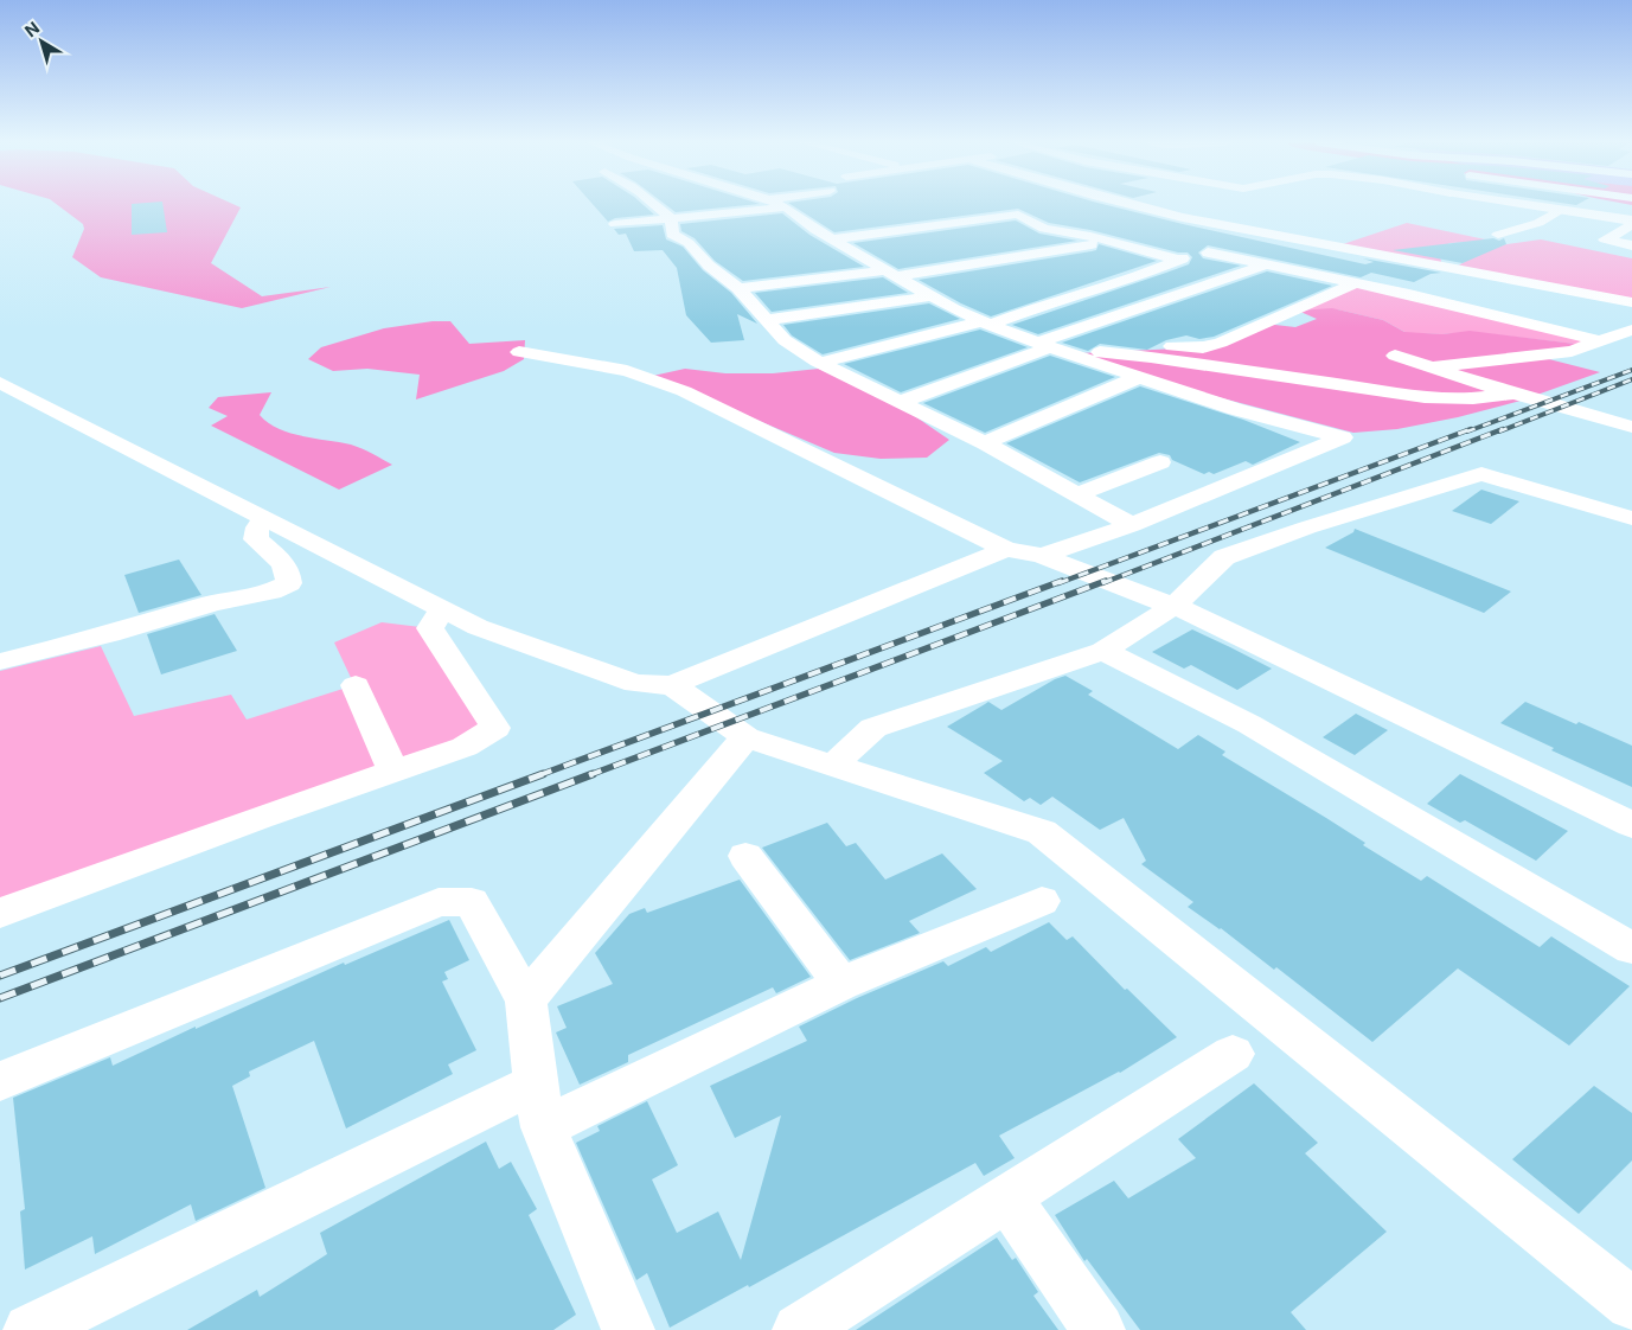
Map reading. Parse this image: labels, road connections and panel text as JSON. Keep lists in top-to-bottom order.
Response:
{
  "north": "top left"
}
